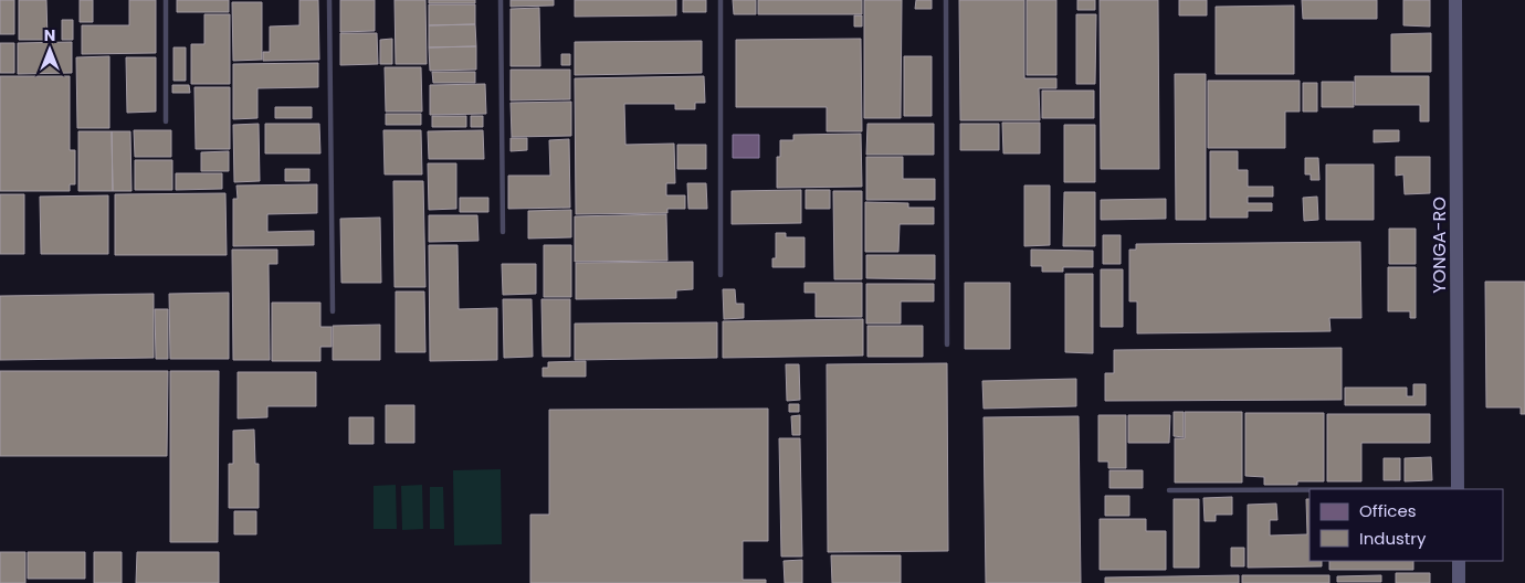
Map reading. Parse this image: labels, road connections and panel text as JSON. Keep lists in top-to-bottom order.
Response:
{
  "streets": {
    "street": ["YONGA-RO"]
  },
  "legend": ["Offices", "Industry"],
  "north": "top"
}
